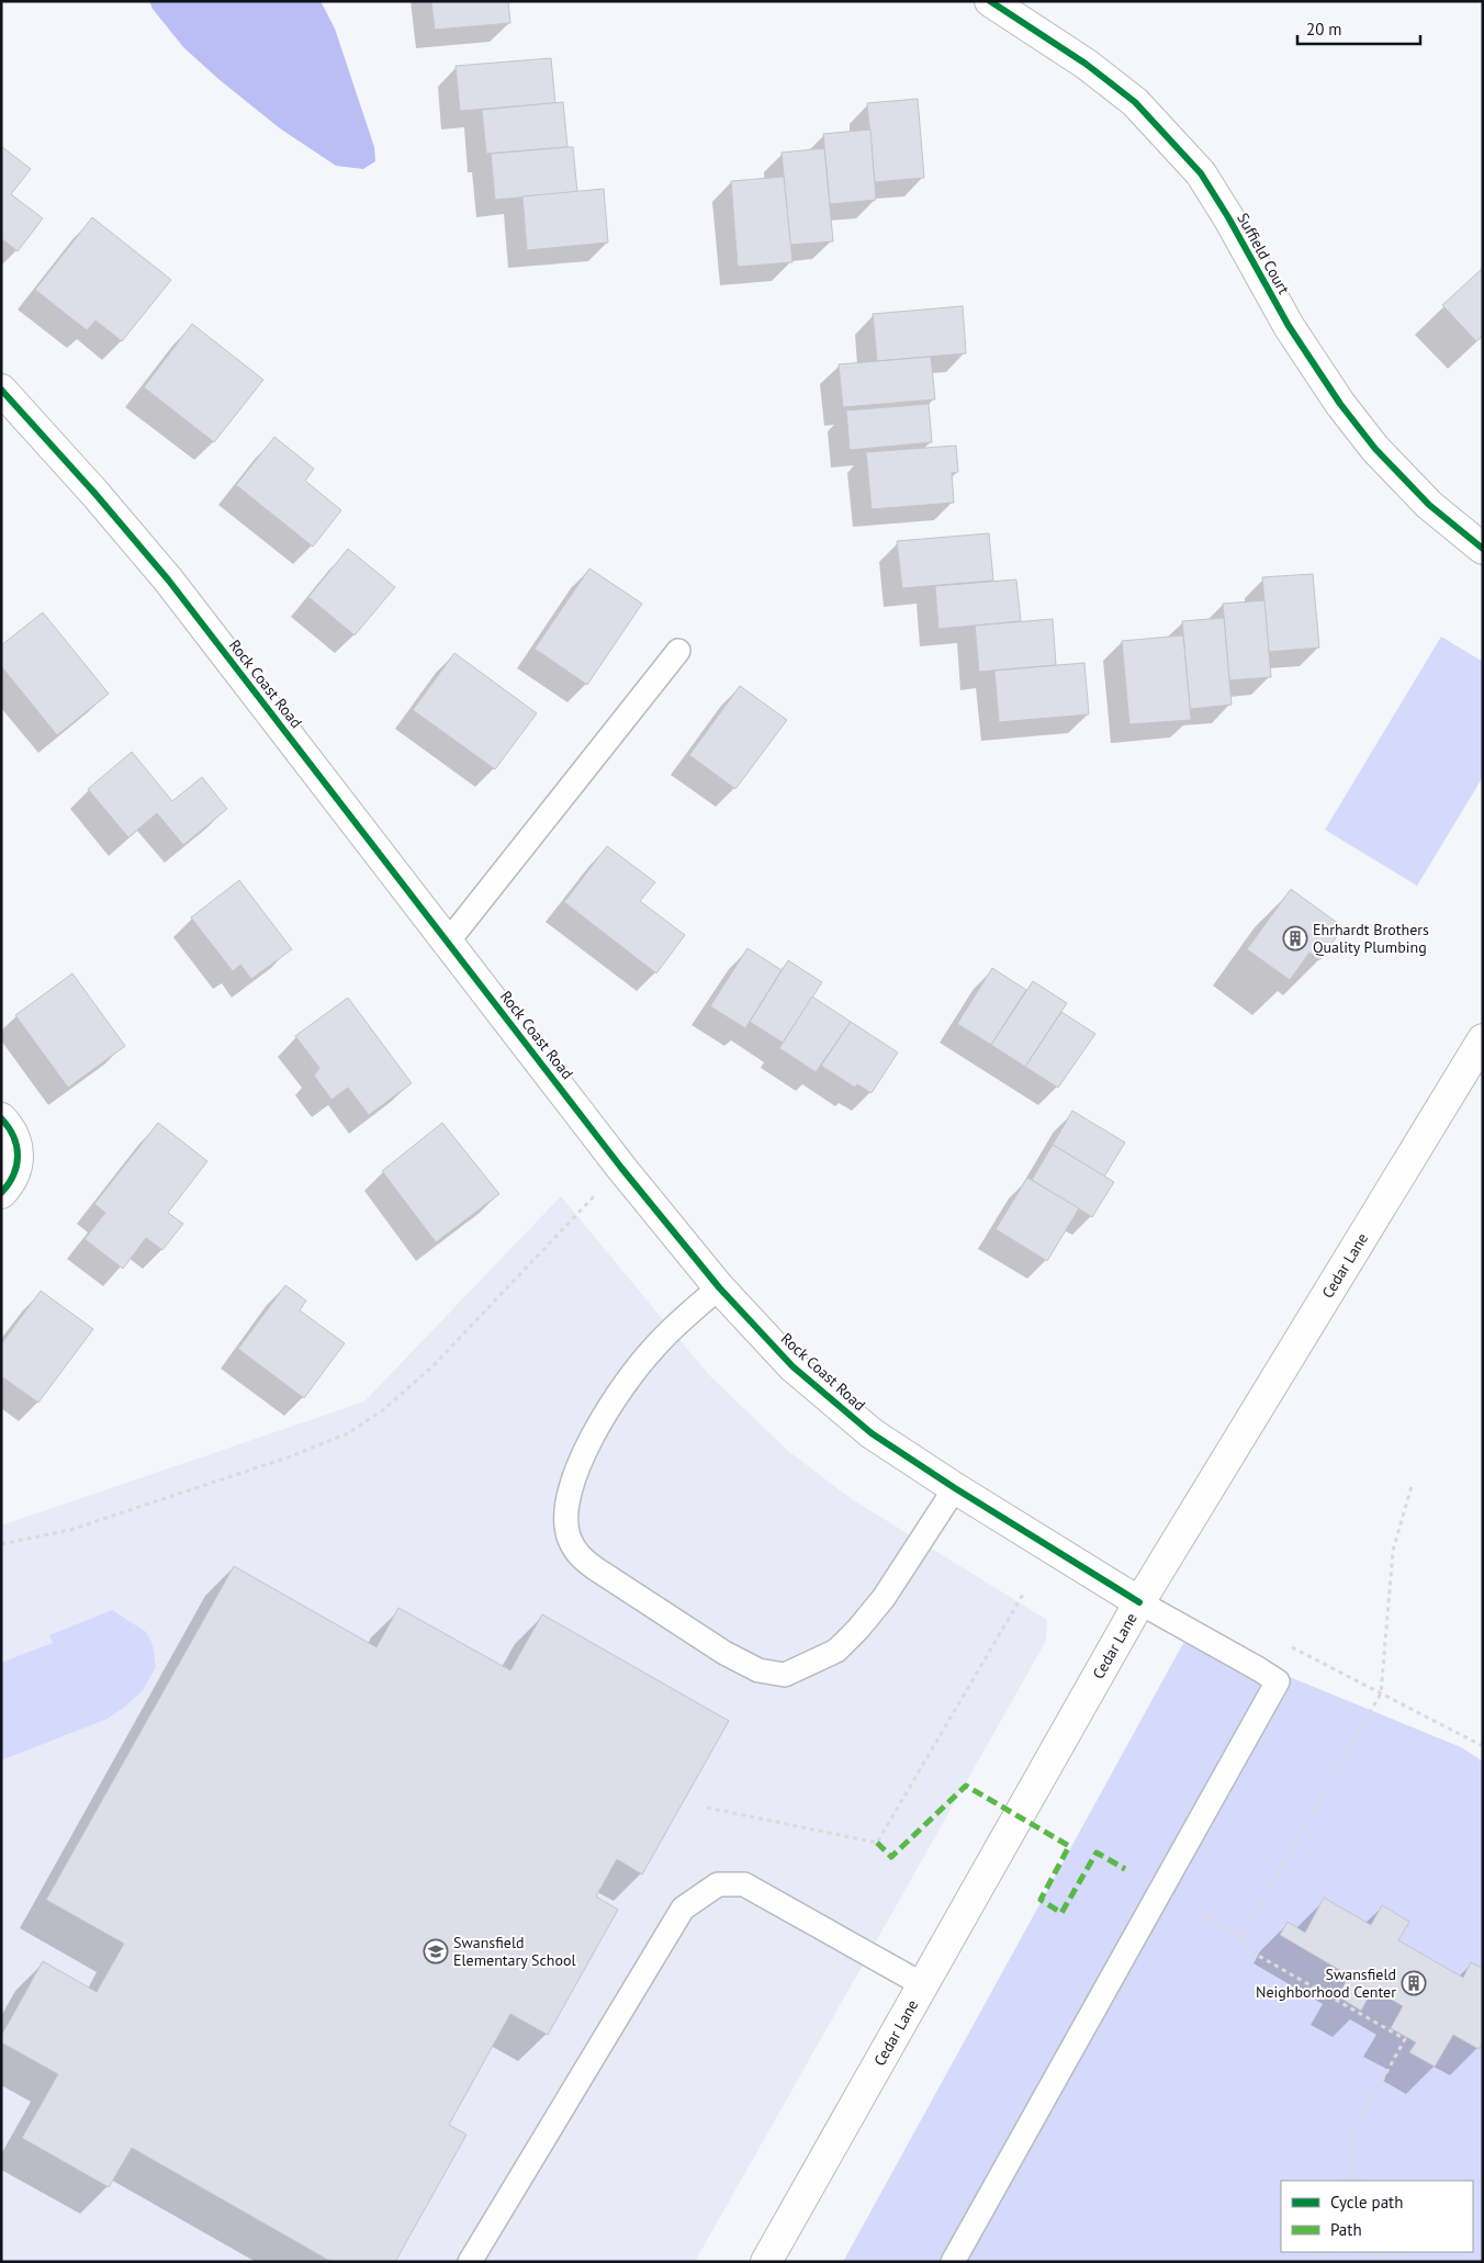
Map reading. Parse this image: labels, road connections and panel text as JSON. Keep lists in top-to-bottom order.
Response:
{
  "streets": {
    "street": ["Suffield Court", "Rock Coast Road", "Cedar Lane"]
  },
  "crossings": [
    ["Rock Coast Road", "Cedar Lane"]
  ],
  "places": {
    "building": ["Ehrhardt Brothers Quality Plumbing", "Swansfield Neighborhood Center"],
    "school or university": ["Swansfield Elementary School"]
  },
  "legend": ["Cycle path", "Path"],
  "scale_bar": "20 m"
}
